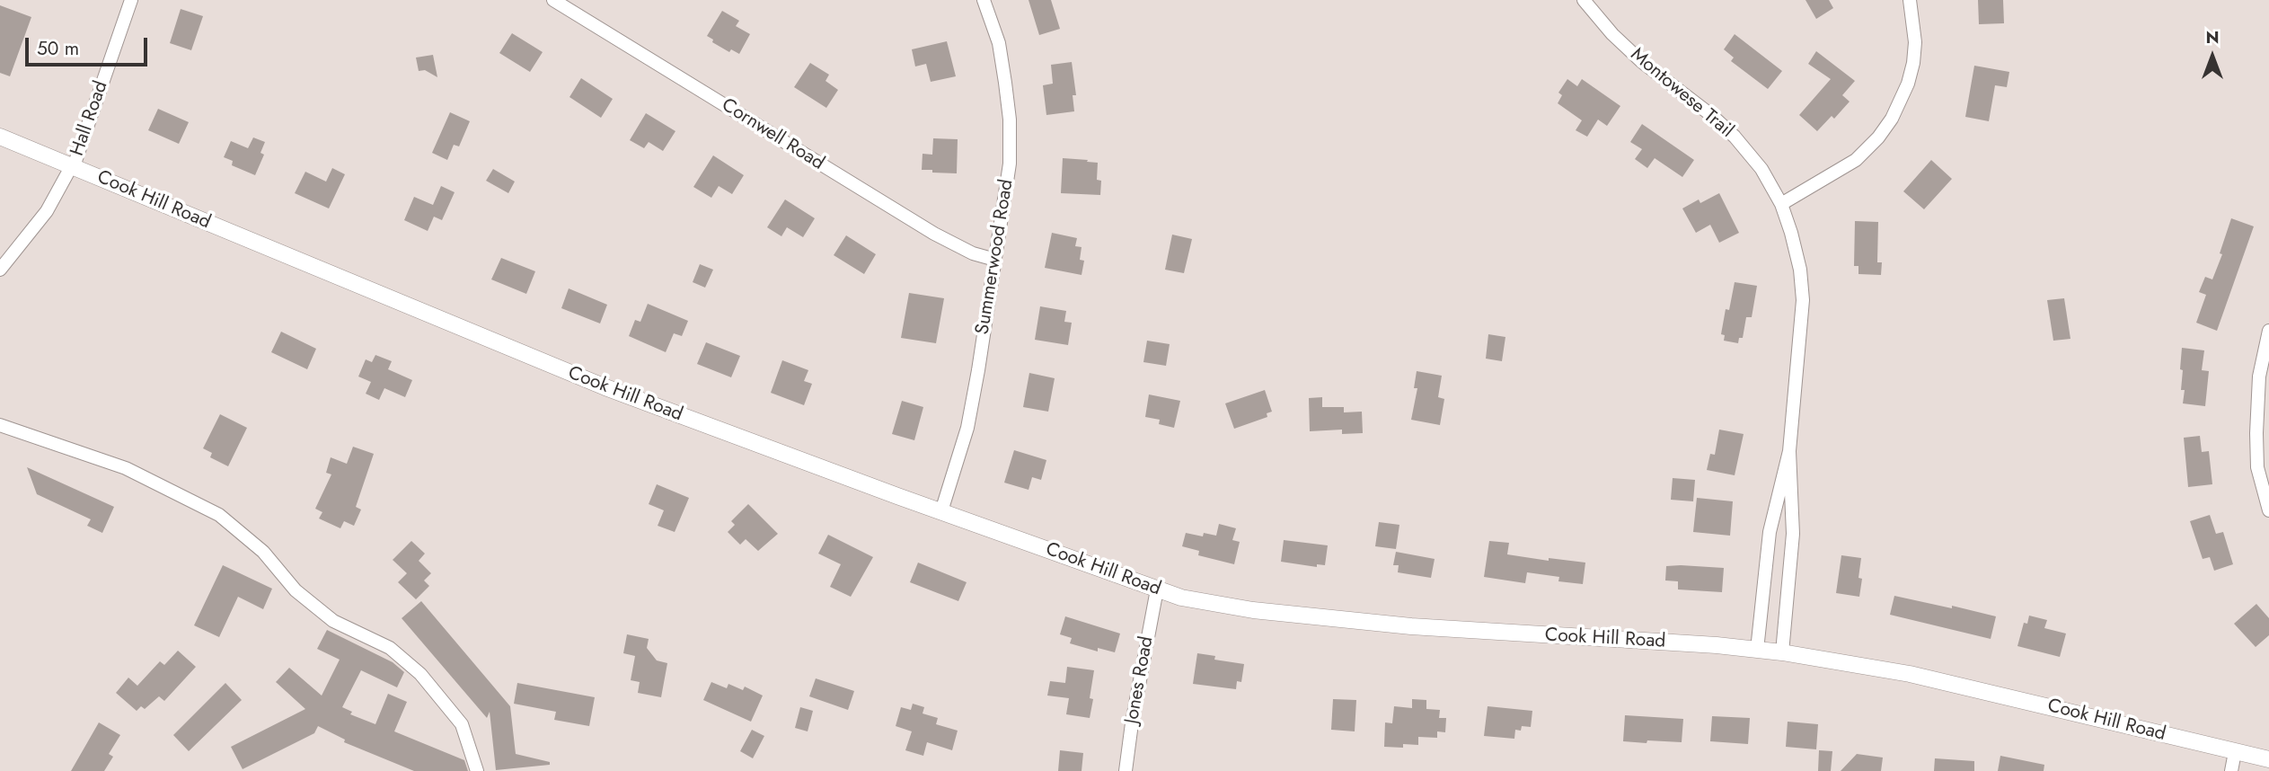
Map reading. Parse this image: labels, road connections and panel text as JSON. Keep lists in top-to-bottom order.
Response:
{
  "streets": {
    "street": [
      "Montowese Trail",
      "Hall Road",
      "Cornwell Road",
      "Cook Hill Road",
      "Summerwood Road",
      "Jones Road"
    ]
  },
  "crossings": [
    ["Montowese Trail", "Cook Hill Road"],
    ["Hall Road", "Cook Hill Road"],
    ["Cornwell Road", "Summerwood Road"],
    ["Cook Hill Road", "Summerwood Road"],
    ["Cook Hill Road", "Jones Road"]
  ],
  "scale_bar": "50 m",
  "north": "top"
}
